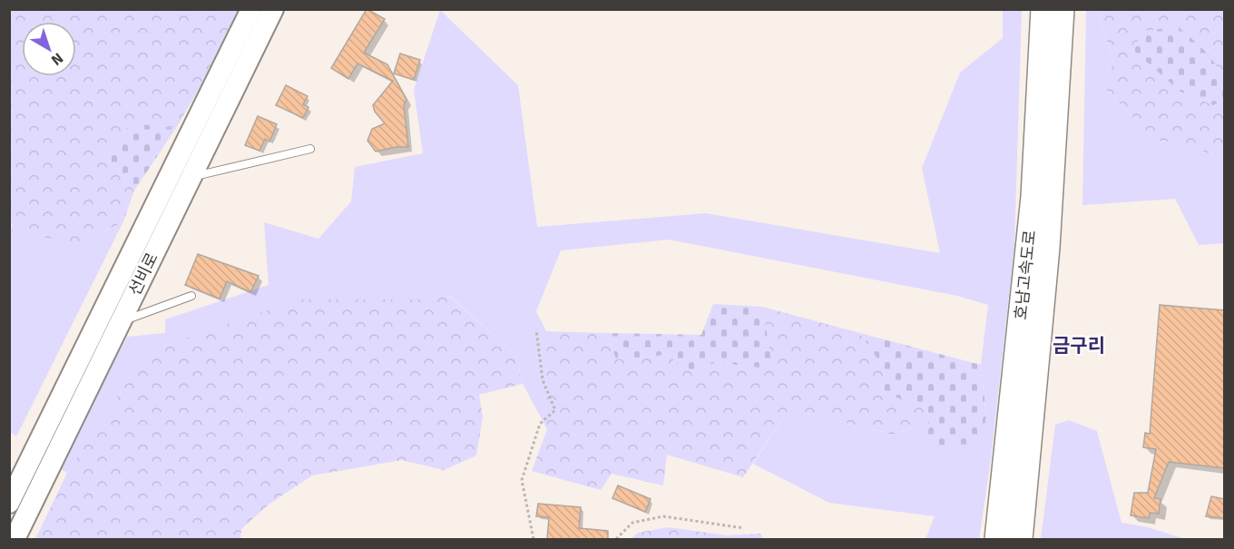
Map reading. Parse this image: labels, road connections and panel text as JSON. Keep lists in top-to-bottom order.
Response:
{
  "streets": {
    "highway": ["호남고속도로"],
    "main road": ["선비로"]
  },
  "districts": ["금구리"],
  "north": "bottom right"
}
